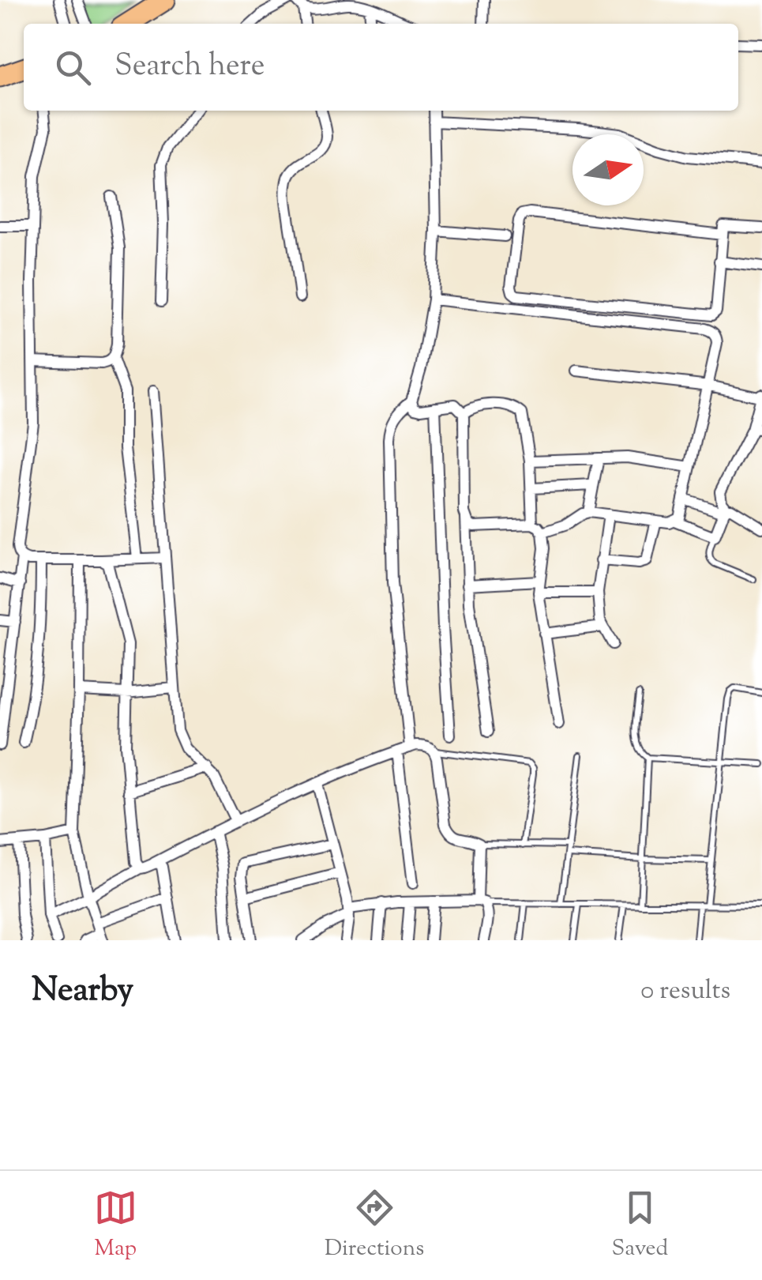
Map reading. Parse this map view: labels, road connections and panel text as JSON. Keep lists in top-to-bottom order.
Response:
{
  "north": "right",
  "page": {
    "search": "Search here",
    "heading": ["Nearby", "0 results"],
    "nav": ["Map", "Directions", "Saved"]
  }
}
